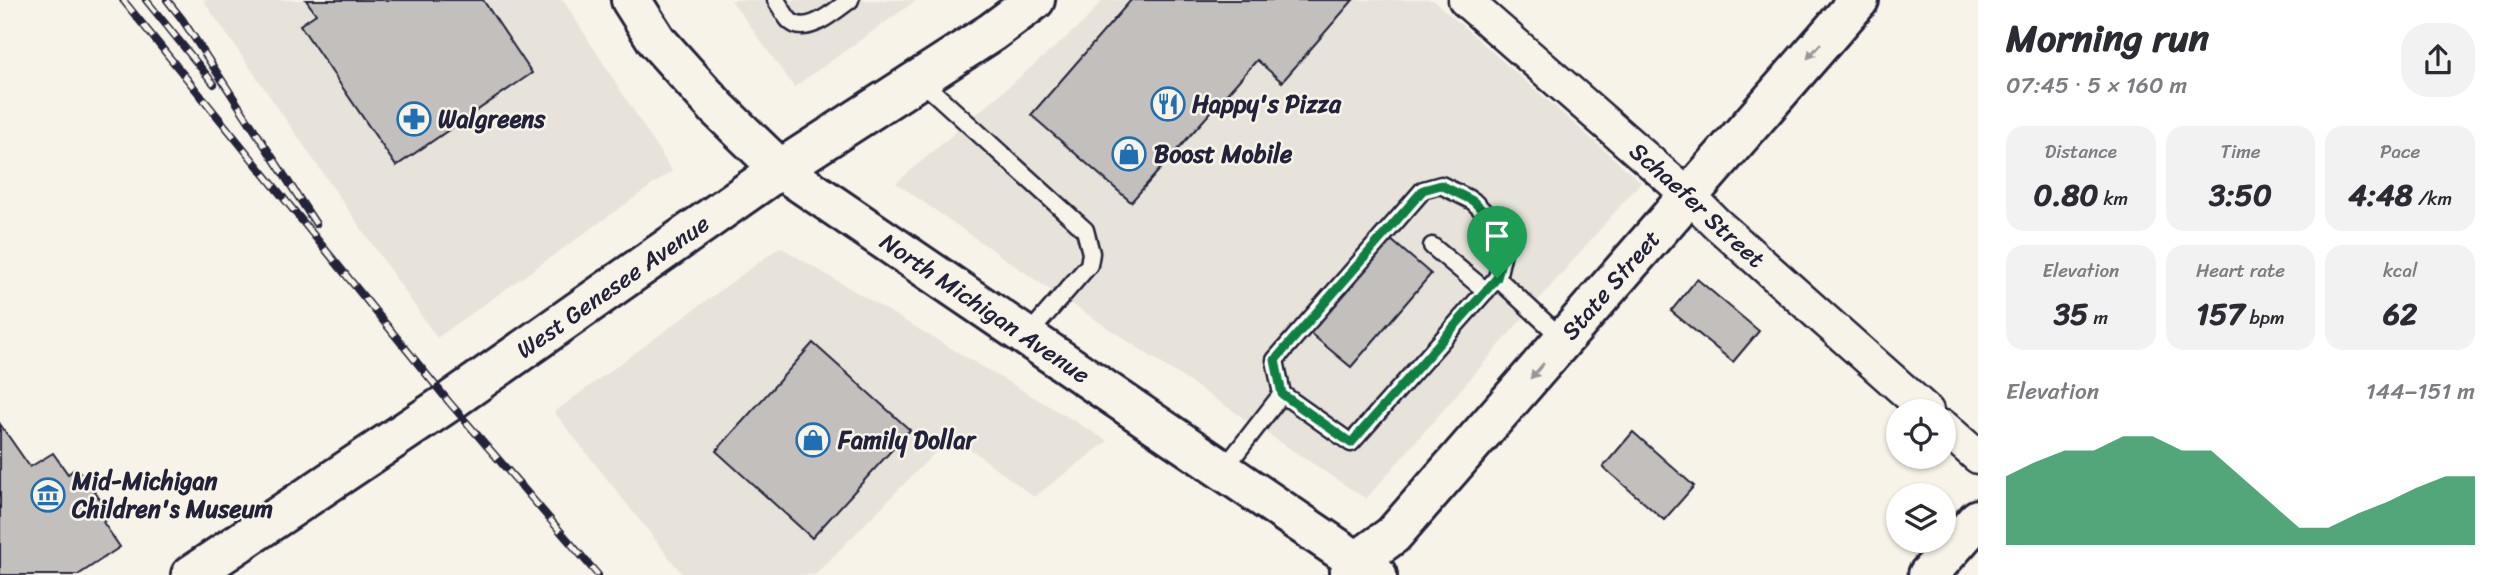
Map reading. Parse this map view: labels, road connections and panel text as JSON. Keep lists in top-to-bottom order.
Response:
{
  "streets": {
    "main road": ["State Street", "West Genesee Avenue", "North Michigan Avenue"],
    "street": ["Schaefer Street"]
  },
  "crossings": [
    ["Schaefer Street", "State Street"],
    ["State Street", "North Michigan Avenue"],
    ["West Genesee Avenue", "North Michigan Avenue"]
  ],
  "one_way": ["State Street"],
  "places": {
    "restaurant": ["Happy's Pizza"],
    "pharmacy": ["Walgreens"],
    "shop": ["Boost Mobile", "Family Dollar"],
    "museum": ["Mid-Michigan Children's Museum"]
  },
  "page": {
    "heading": ["Morning run", "07:45 · 5 × 160 m"],
    "stats": [
      ["Distance", "0.80 km"],
      ["Time", "3:50"],
      ["Pace", "4:48 /km"],
      ["Elevation", "35 m"],
      ["Heart rate", "157 bpm"],
      ["kcal", "62"]
    ],
    "chart": ["Elevation", "144–151 m"]
  }
}
